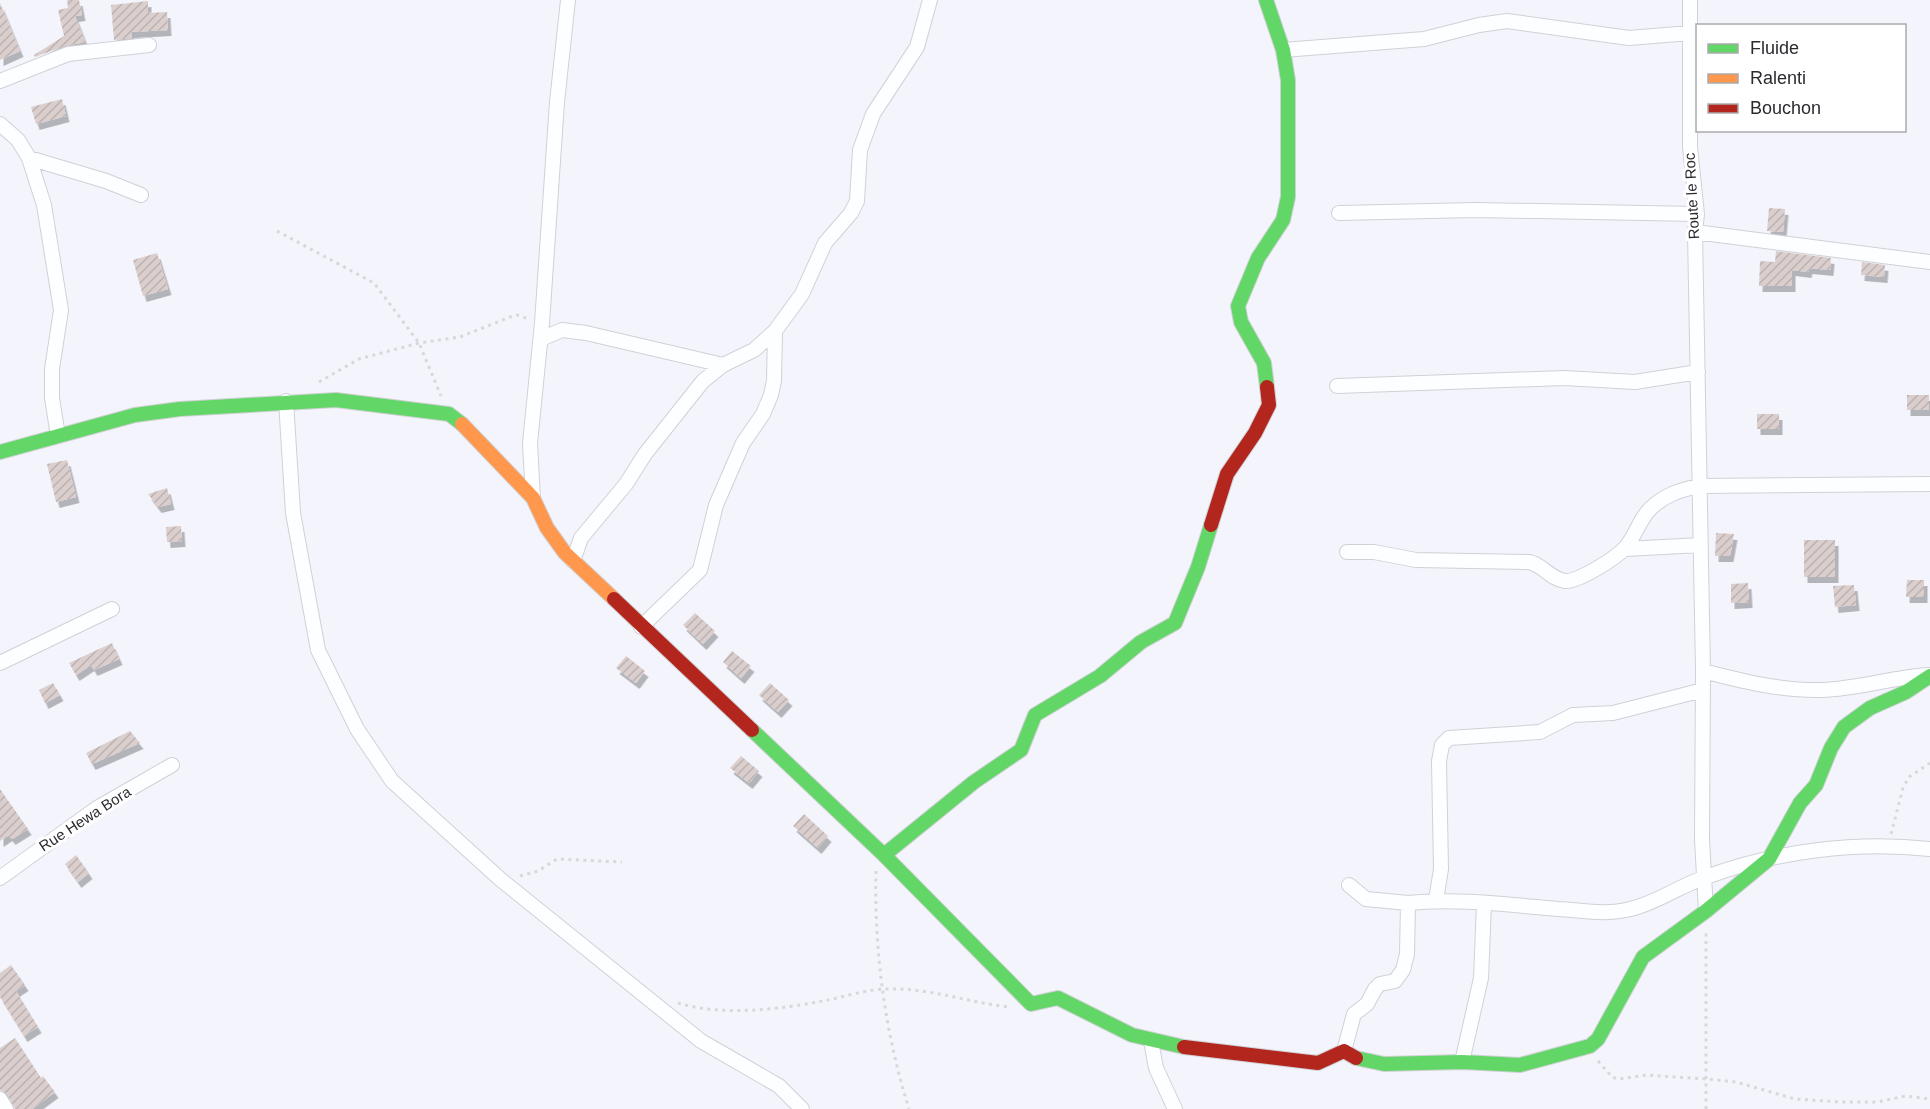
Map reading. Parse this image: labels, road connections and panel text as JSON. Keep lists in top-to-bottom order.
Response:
{
  "streets": {
    "street": ["Route le Roc", "Rue Hewa Bora"]
  },
  "legend": ["Fluide", "Ralenti", "Bouchon"]
}
